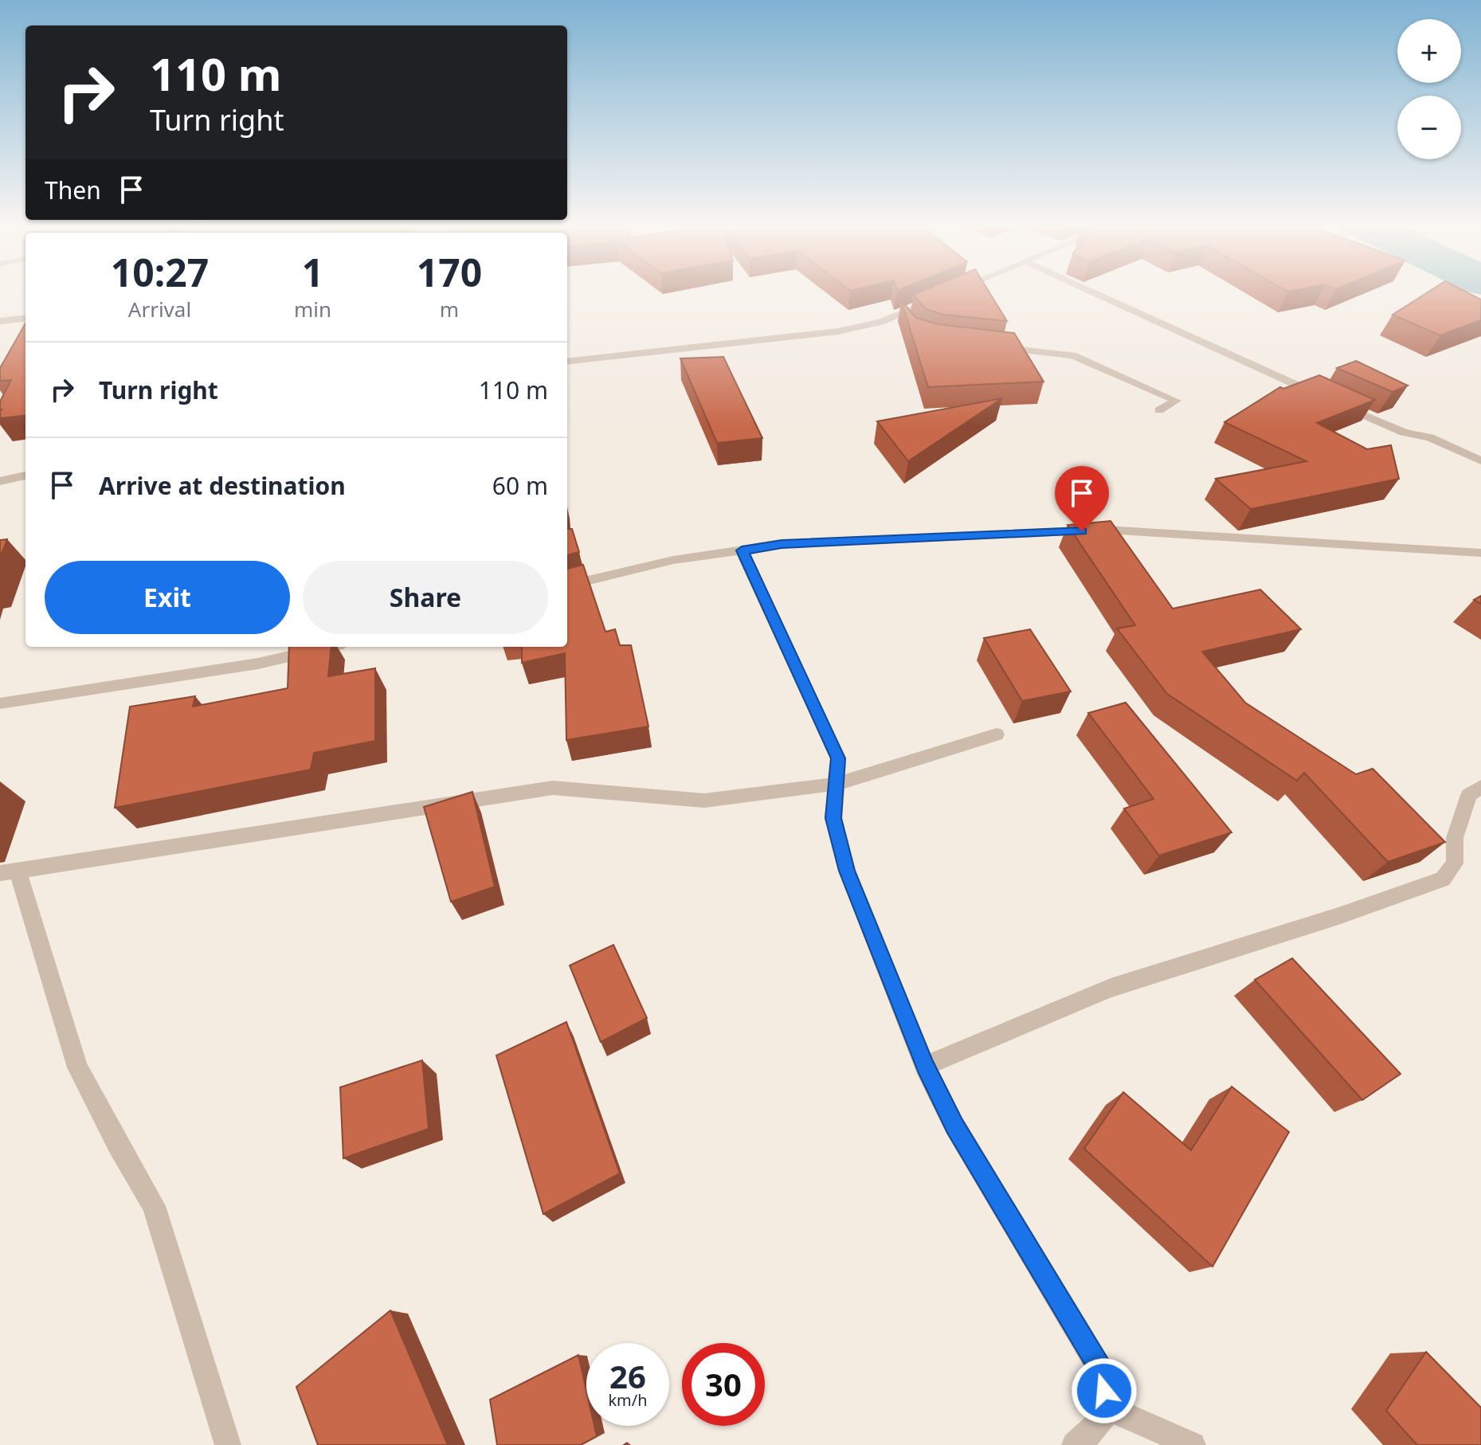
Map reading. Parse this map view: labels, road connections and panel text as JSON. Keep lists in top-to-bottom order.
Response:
{
  "page": {
    "map_buttons": ["+", "−"],
    "turn": ["110 m", "Turn right"],
    "then": "Then",
    "eta": [
      "10:27",
      "Arrival",
      "1",
      "min",
      "170",
      "m"
    ],
    "list": [
      {
        "name": "Turn right",
        "value": "110 m"
      },
      {
        "name": "Arrive at destination",
        "value": "60 m"
      }
    ],
    "buttons": ["Exit", "Share"],
    "speed": "26 km/h",
    "limit": "30"
  }
}
